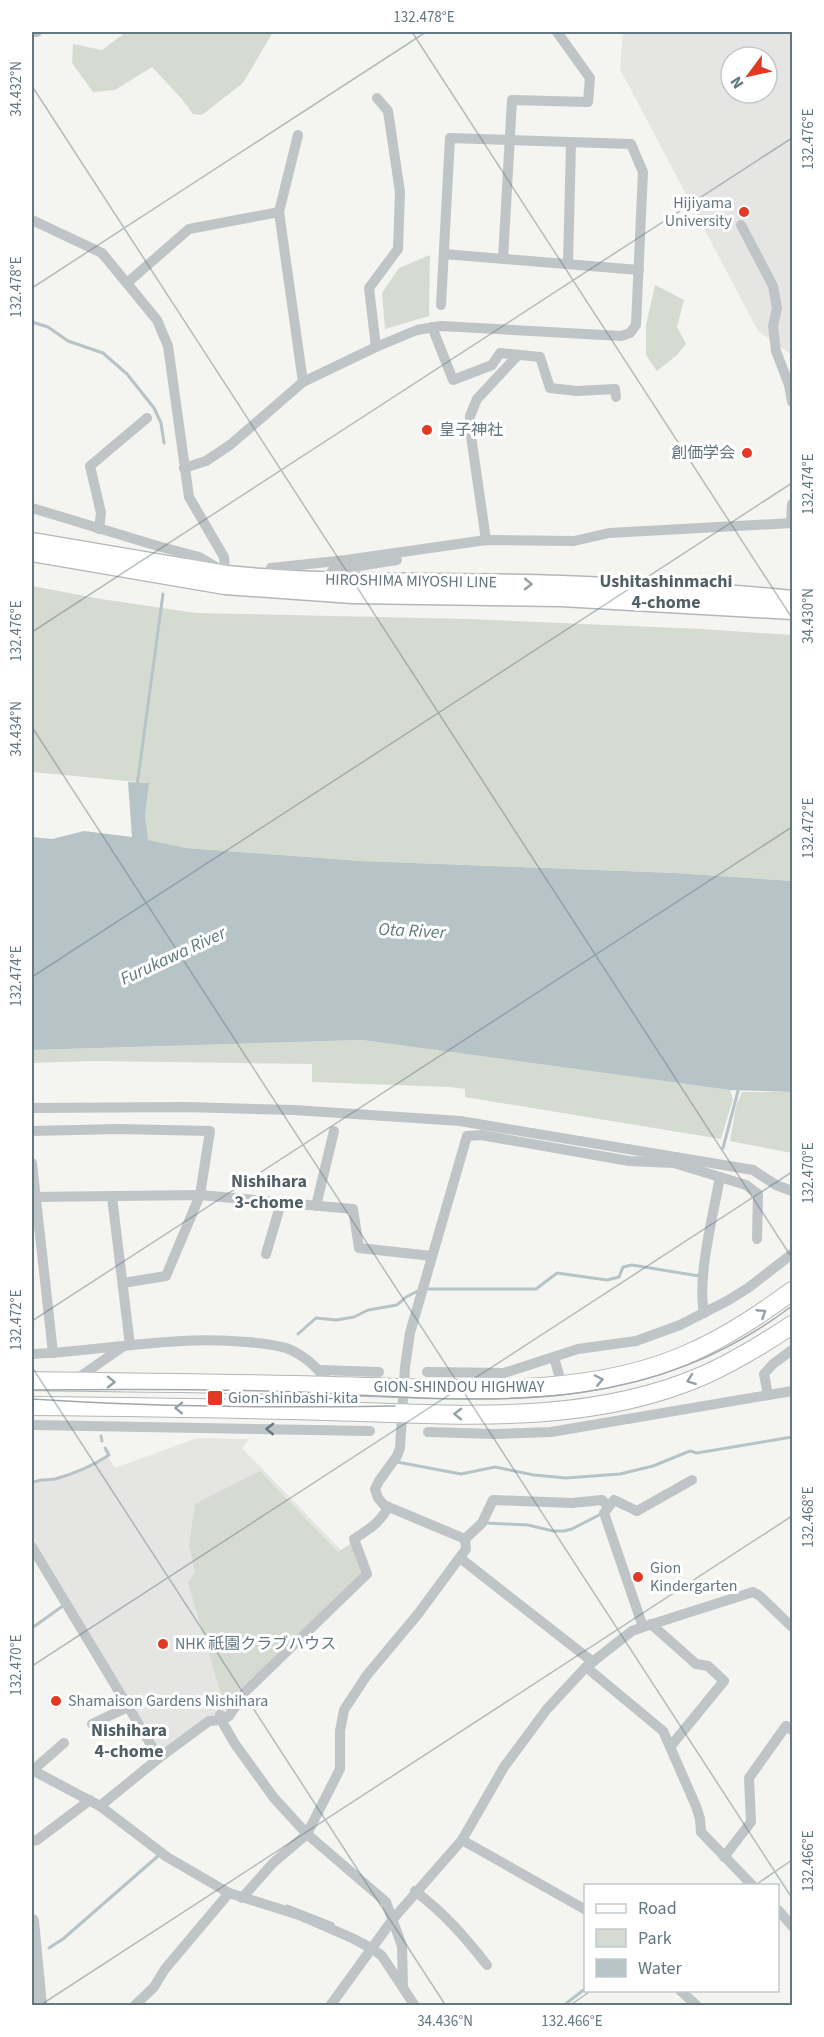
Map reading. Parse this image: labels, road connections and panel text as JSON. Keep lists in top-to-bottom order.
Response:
{
  "streets": {
    "highway": ["GION-SHINDOU HIGHWAY"],
    "main road": ["HIROSHIMA MIYOSHI LINE"]
  },
  "districts": ["Ushitashinmachi 4-chome", "Nishihara 3-chome", "Nishihara 4-chome"],
  "water": ["Ota River", "Furukawa River"],
  "places": {
    "other": [
      "Hijiyama University",
      "皇子神社",
      "創価学会",
      "Gion Kindergarten",
      "NHK 祇園クラブハウス",
      "Shamaison Gardens Nishihara"
    ],
    "transit": ["Gion-shinbashi-kita"]
  },
  "legend": ["Road", "Park", "Water"],
  "north": "bottom left",
  "coordinates": [
    "132.478°E",
    "34.432°N",
    "132.476°E",
    "132.474°E",
    "34.430°N",
    "34.434°N",
    "132.472°E",
    "132.470°E",
    "132.468°E",
    "132.466°E",
    "34.436°N"
  ]
}
